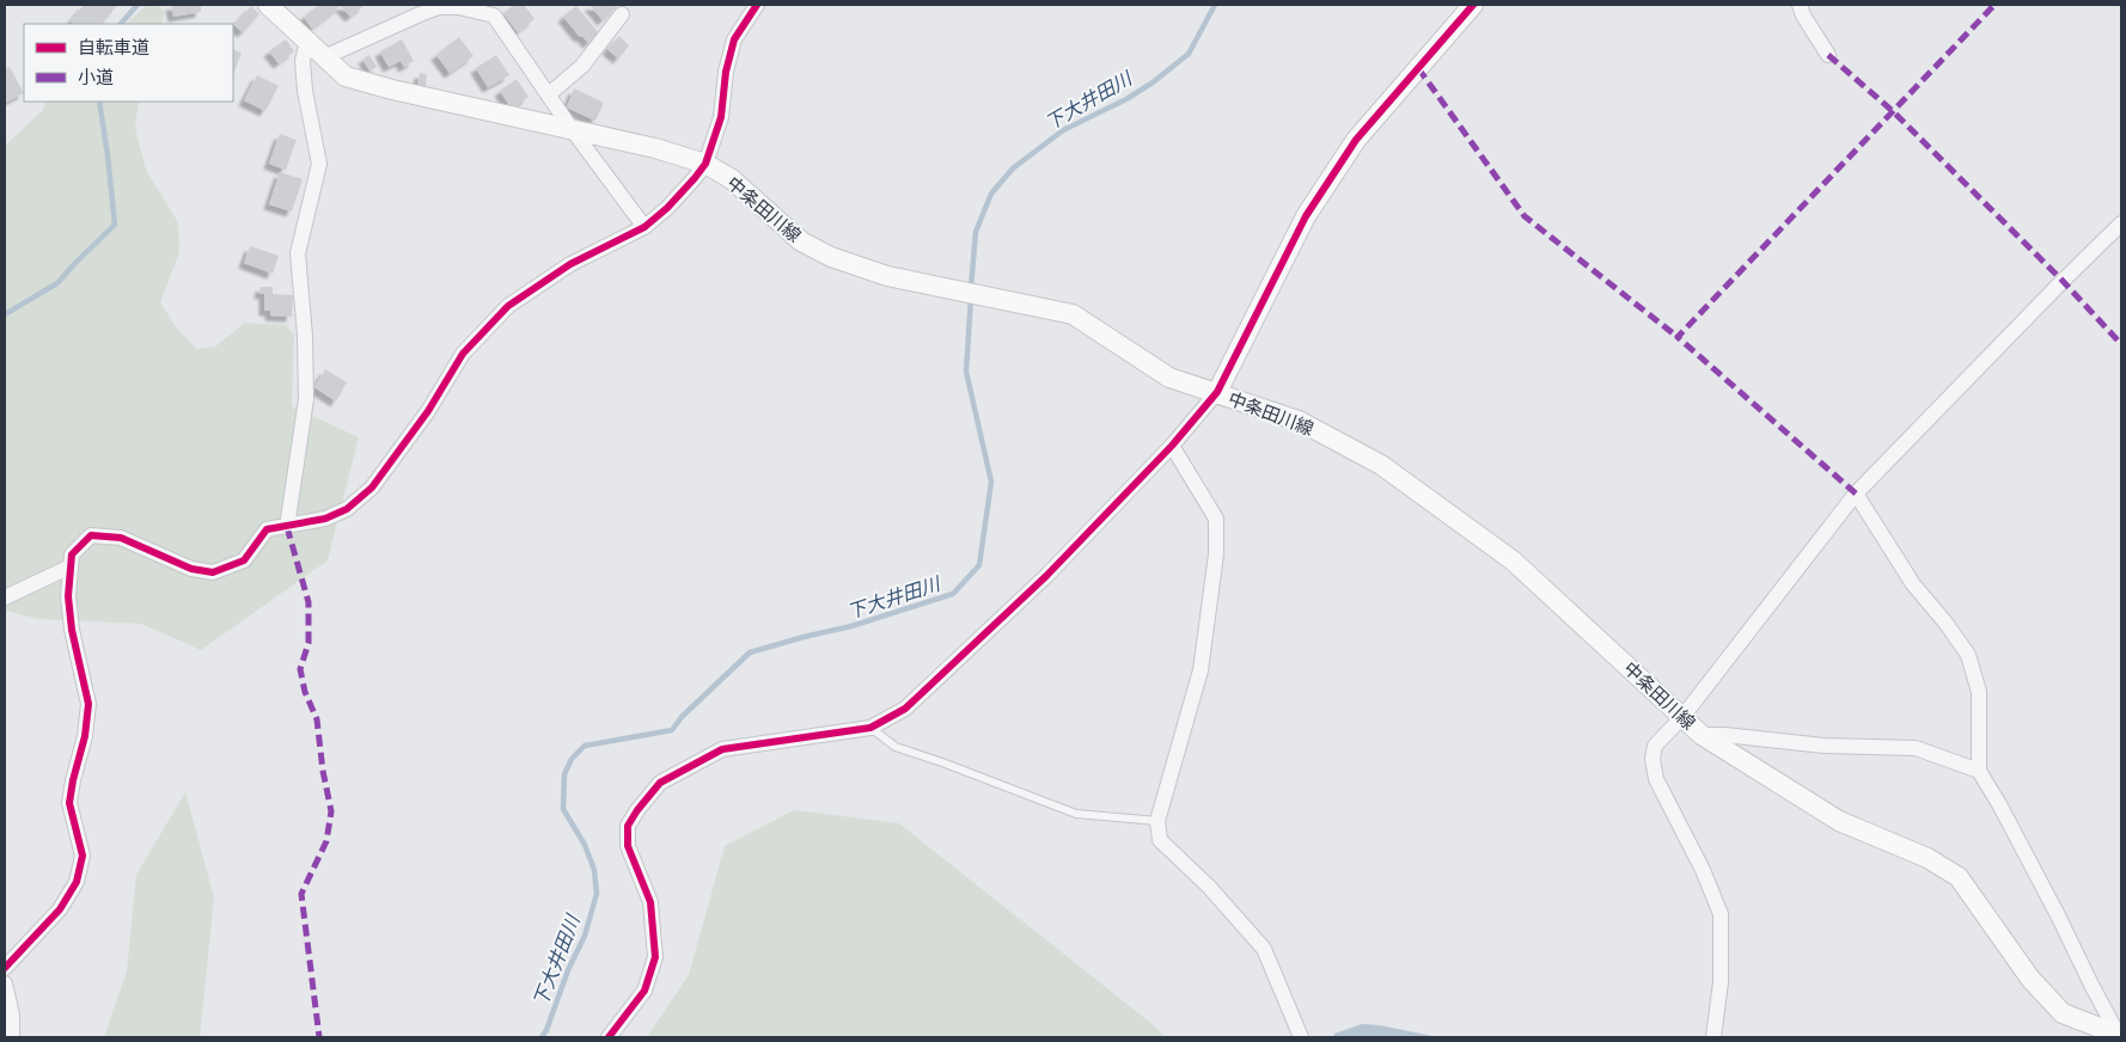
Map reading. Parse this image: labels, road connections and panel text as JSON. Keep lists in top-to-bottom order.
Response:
{
  "streets": {
    "main road": ["中条田川線"]
  },
  "water": ["下大井田川"],
  "legend": ["自転車道", "小道"]
}
